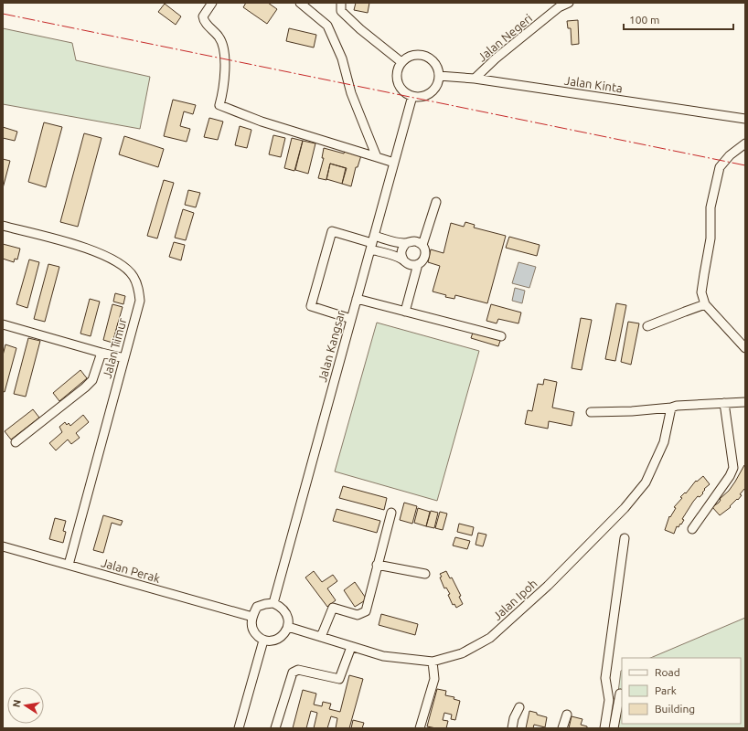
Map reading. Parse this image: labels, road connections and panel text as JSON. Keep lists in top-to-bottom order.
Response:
{
  "streets": {
    "street": [
      "Jalan Negeri",
      "Jalan Kinta",
      "Jalan Kangsar",
      "Jalan Timur",
      "Jalan Perak",
      "Jalan Ipoh"
    ]
  },
  "crossings": [
    ["Jalan Negeri", "Jalan Kinta"],
    ["Jalan Kinta", "Jalan Kangsar"],
    ["Jalan Kangsar", "Jalan Perak"],
    ["Jalan Kangsar", "Jalan Ipoh"],
    ["Jalan Timur", "Jalan Perak"],
    ["Jalan Perak", "Jalan Ipoh"]
  ],
  "legend": ["Road", "Park", "Building"],
  "scale_bar": "100 m",
  "north": "left"
}
